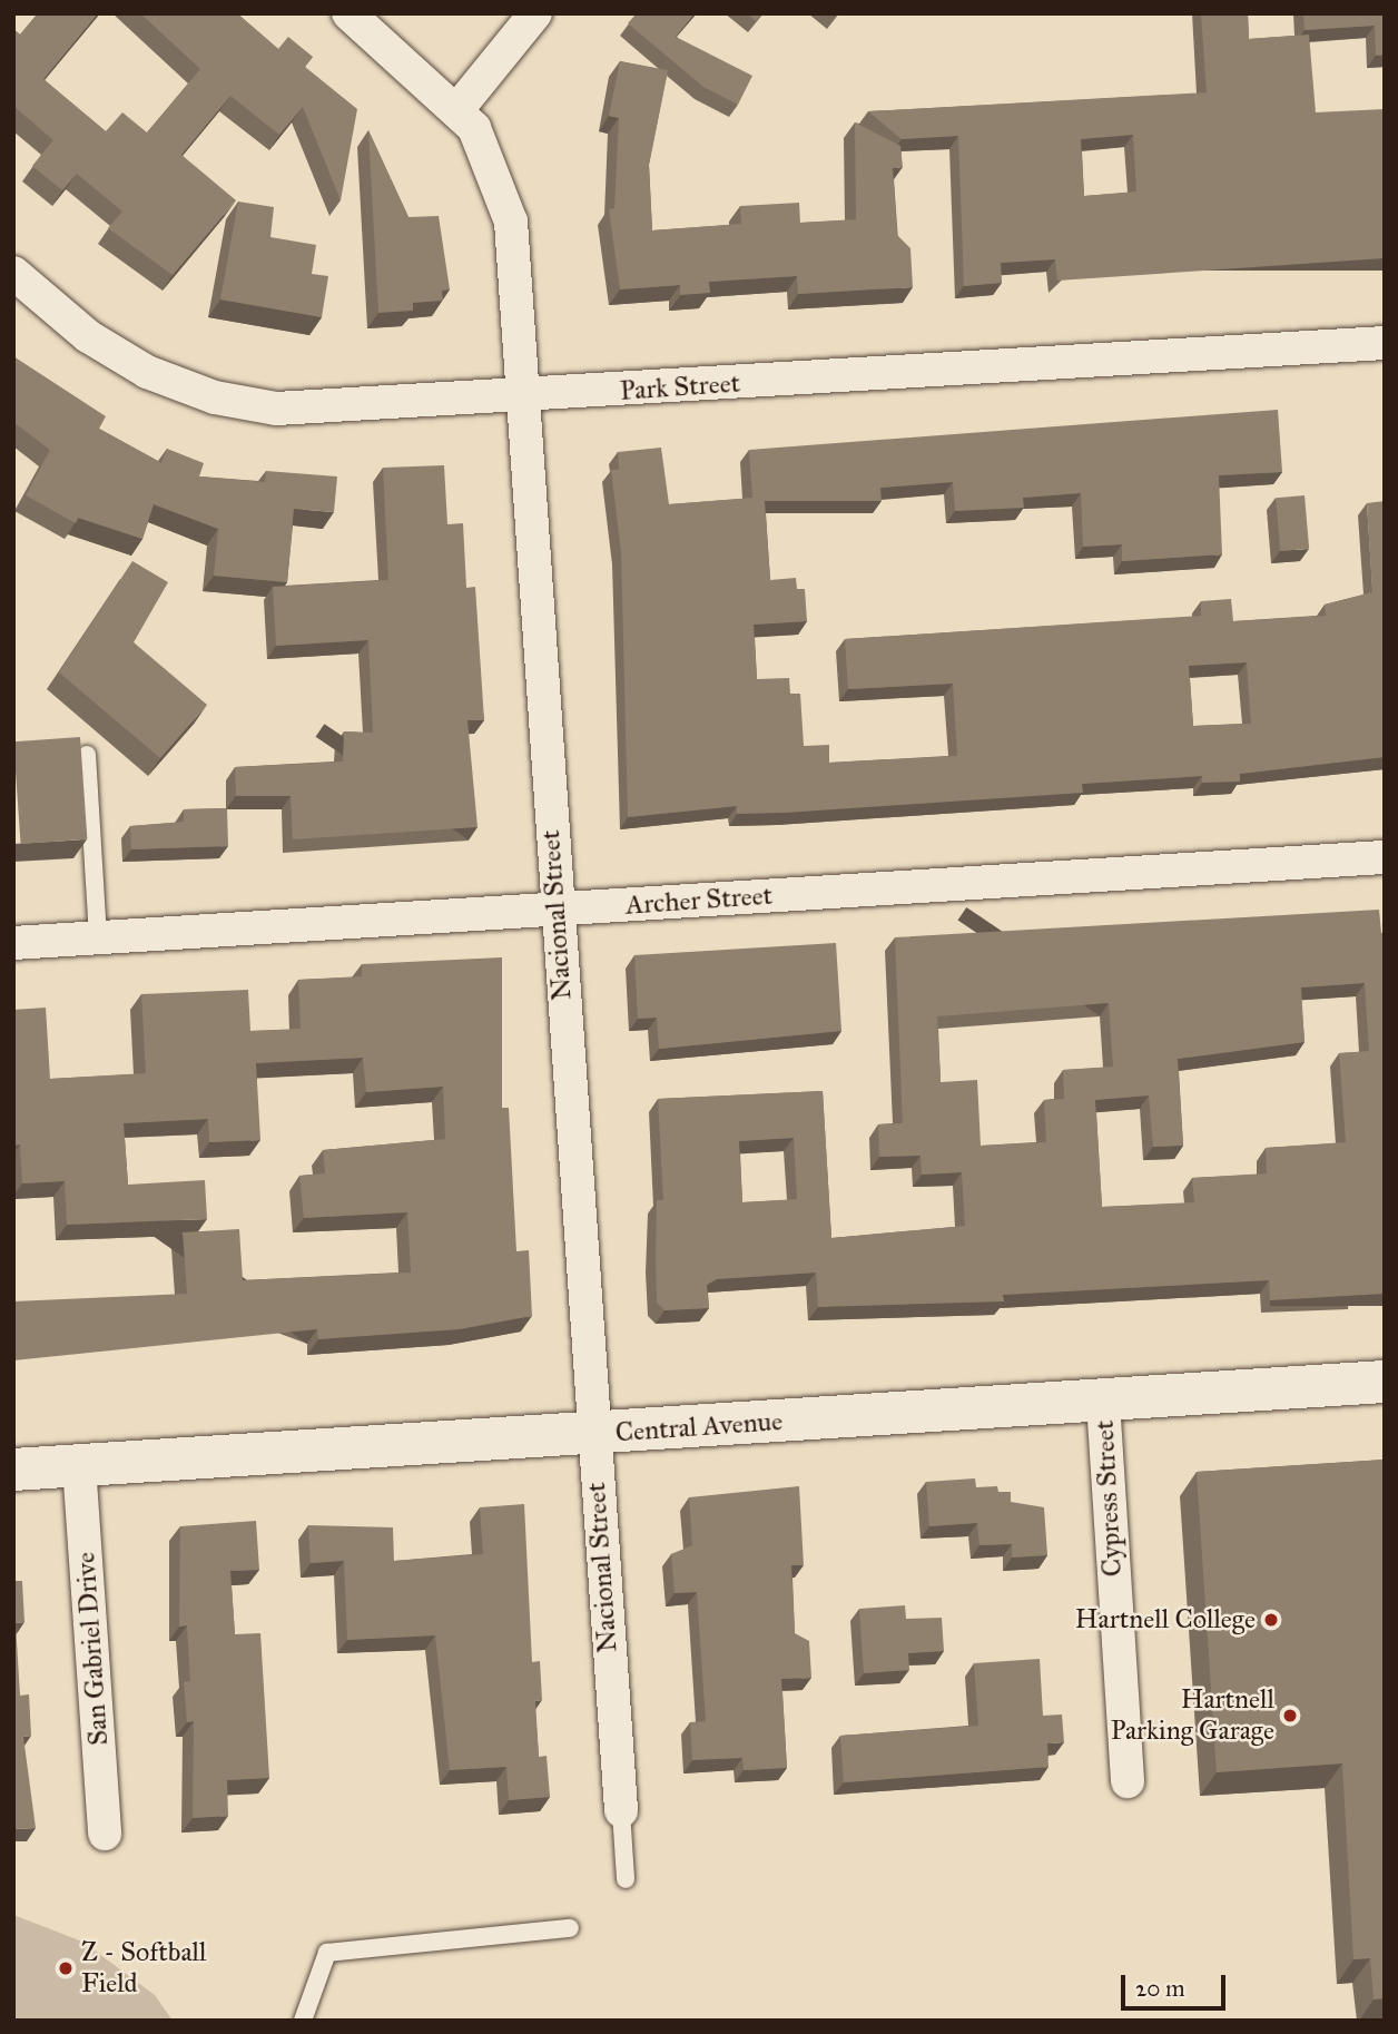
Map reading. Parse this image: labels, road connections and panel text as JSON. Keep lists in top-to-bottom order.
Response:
{
  "streets": {
    "street": [
      "Park Street",
      "Archer Street",
      "Nacional Street",
      "Central Avenue",
      "Cypress Street",
      "San Gabriel Drive"
    ]
  },
  "crossings": [
    ["Park Street", "Nacional Street"],
    ["Archer Street", "Nacional Street"],
    ["Nacional Street", "Central Avenue"],
    ["Central Avenue", "Cypress Street"],
    ["Central Avenue", "San Gabriel Drive"]
  ],
  "places": ["Hartnell College", "Hartnell Parking Garage", "Z - Softball Field"],
  "scale_bar": "20 m"
}
